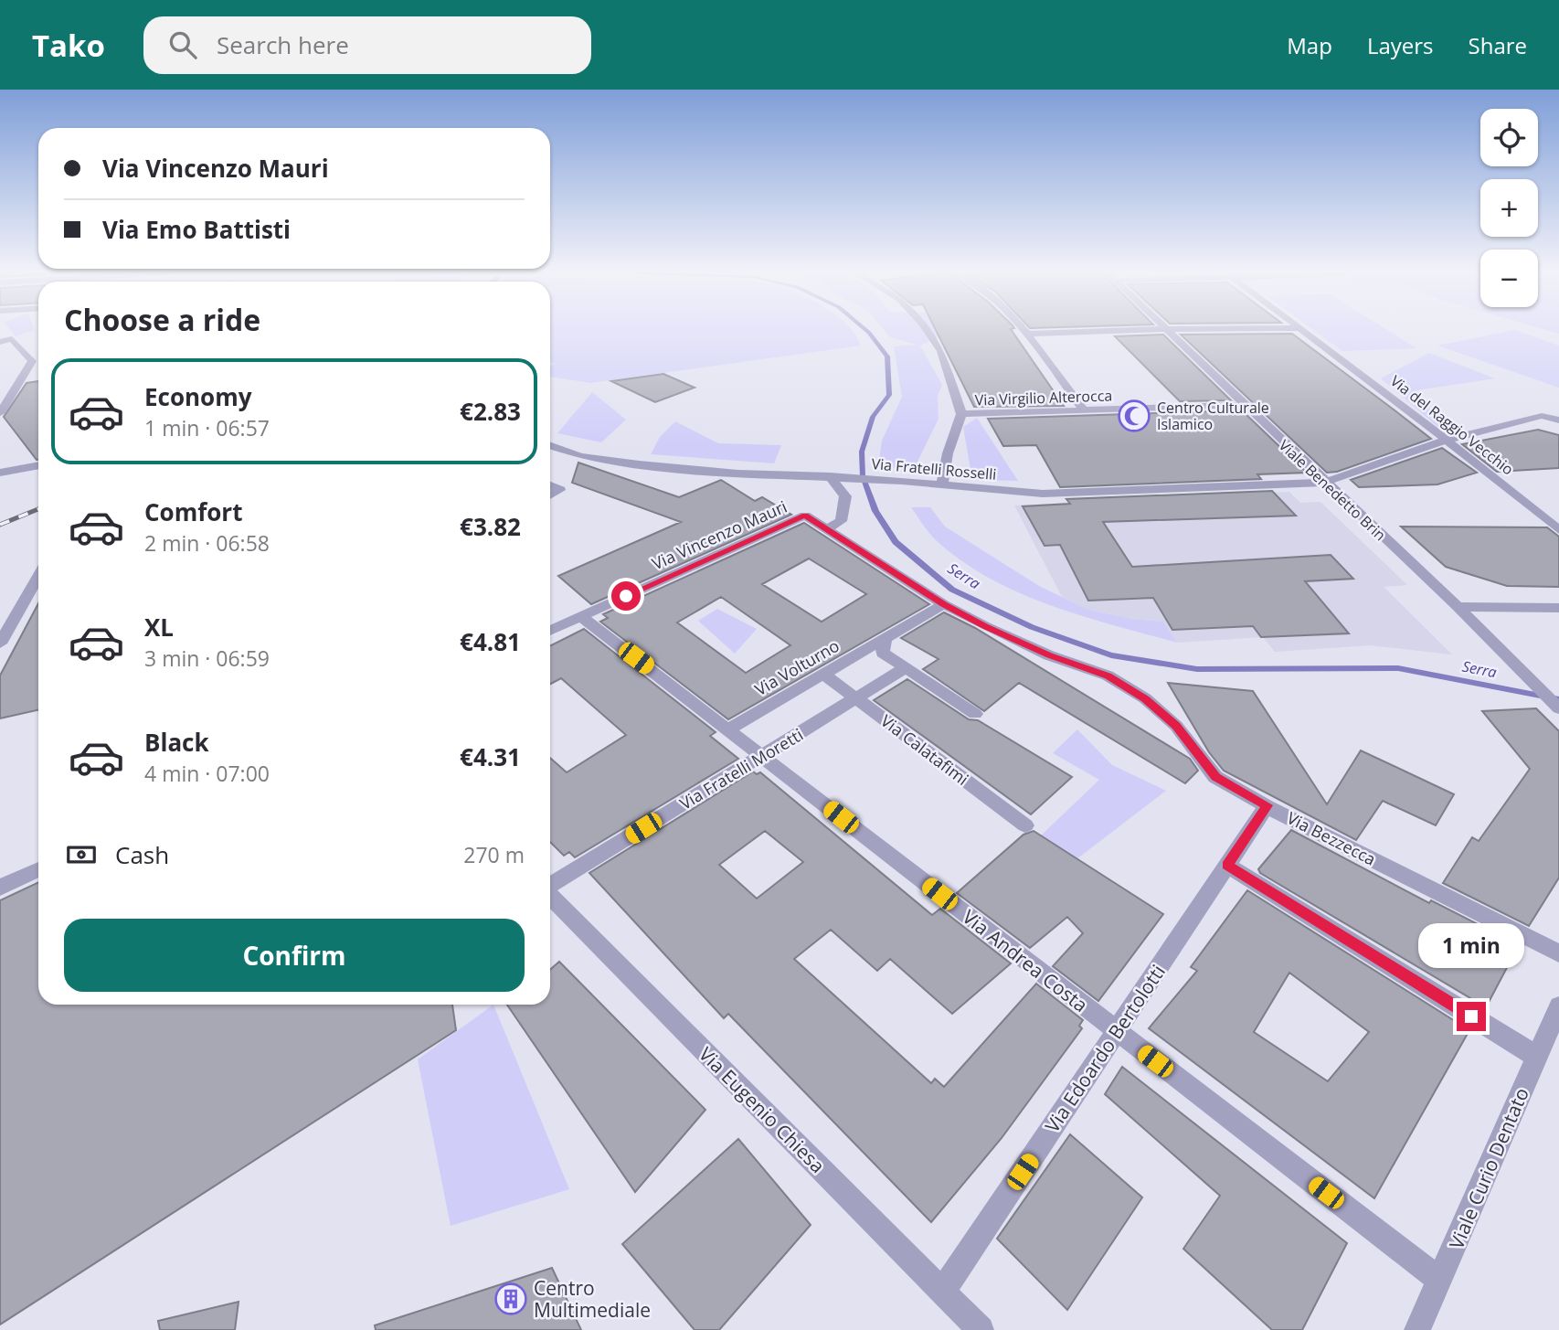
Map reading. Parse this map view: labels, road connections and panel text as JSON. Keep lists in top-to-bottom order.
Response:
{
  "streets": {
    "street": [
      "Via Virgilio Alterocca",
      "Via del Raggio Vecchio",
      "Via Fratelli Rosselli",
      "Viale Benedetto Brin",
      "Via Vincenzo Mauri",
      "Via Volturno",
      "Via Calatafimi",
      "Via Fratelli Moretti",
      "Via Bezzecca",
      "Via Andrea Costa",
      "Via Edoardo Bertolotti",
      "Via Eugenio Chiesa",
      "Viale Curio Dentato"
    ]
  },
  "crossings": [
    ["Via Virgilio Alterocca", "Viale Benedetto Brin"],
    ["Via del Raggio Vecchio", "Via Fratelli Rosselli"],
    ["Via Fratelli Rosselli", "Viale Benedetto Brin"],
    ["Via Vincenzo Mauri", "Via Bezzecca"],
    ["Via Vincenzo Mauri", "Via Andrea Costa"],
    ["Via Volturno", "Via Calatafimi"],
    ["Via Volturno", "Via Bezzecca"],
    ["Via Volturno", "Via Andrea Costa"],
    ["Via Calatafimi", "Via Fratelli Moretti"],
    ["Via Fratelli Moretti", "Via Andrea Costa"],
    ["Via Bezzecca", "Via Edoardo Bertolotti"],
    ["Via Andrea Costa", "Via Edoardo Bertolotti"],
    ["Via Andrea Costa", "Viale Curio Dentato"],
    ["Via Edoardo Bertolotti", "Via Eugenio Chiesa"]
  ],
  "water": ["Serra"],
  "places": {
    "mosque": ["Centro Culturale Islamico"],
    "building": ["Centro Multimediale"]
  },
  "page": {
    "header": "Tako",
    "search": "Search here",
    "nav": ["Map", "Layers", "Share"],
    "map_buttons": ["+", "−"],
    "banner": ["Via Vincenzo Mauri", "Via Emo Battisti"],
    "heading": "Choose a ride",
    "list": [
      {
        "name": "Economy",
        "note": "1 min · 06:57",
        "value": "€2.83"
      },
      {
        "name": "Comfort",
        "note": "2 min · 06:58",
        "value": "€3.82"
      },
      {
        "name": "XL",
        "note": "3 min · 06:59",
        "value": "€4.81"
      },
      {
        "name": "Black",
        "note": "4 min · 07:00",
        "value": "€4.31"
      }
    ],
    "pay": ["Cash", "270 m"],
    "buttons": "Confirm",
    "bubble": "1 min"
  }
}
